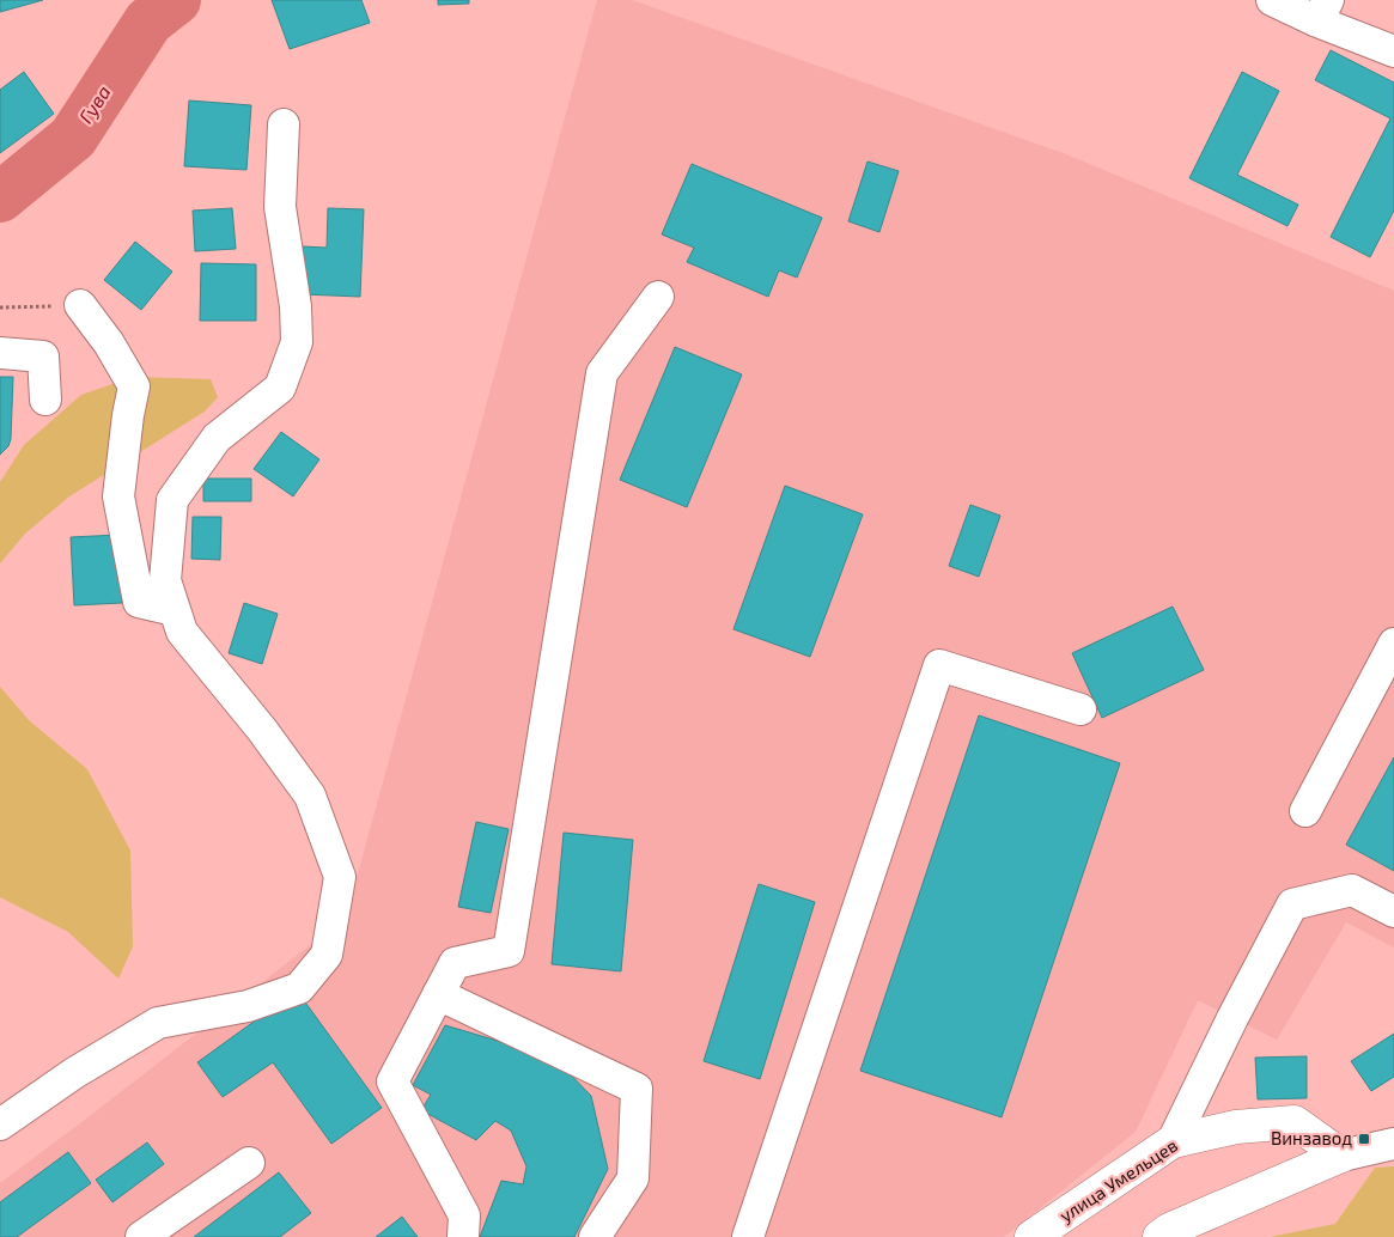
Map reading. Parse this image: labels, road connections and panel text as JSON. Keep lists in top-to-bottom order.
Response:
{
  "streets": {
    "main road": ["улица Умельцев"]
  },
  "water": ["Гува"],
  "places": {
    "transit": ["Винзавод"]
  }
}
